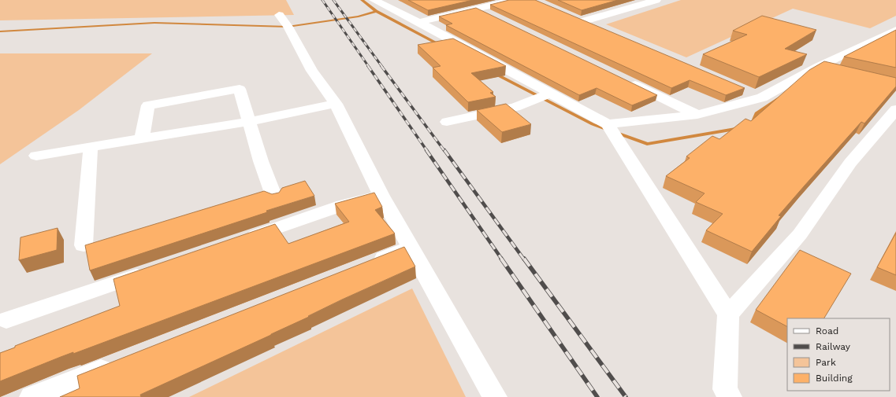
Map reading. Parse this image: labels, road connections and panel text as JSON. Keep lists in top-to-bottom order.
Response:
{
  "legend": [
    "Road",
    "Railway",
    "Park",
    "Building"
  ]
}
